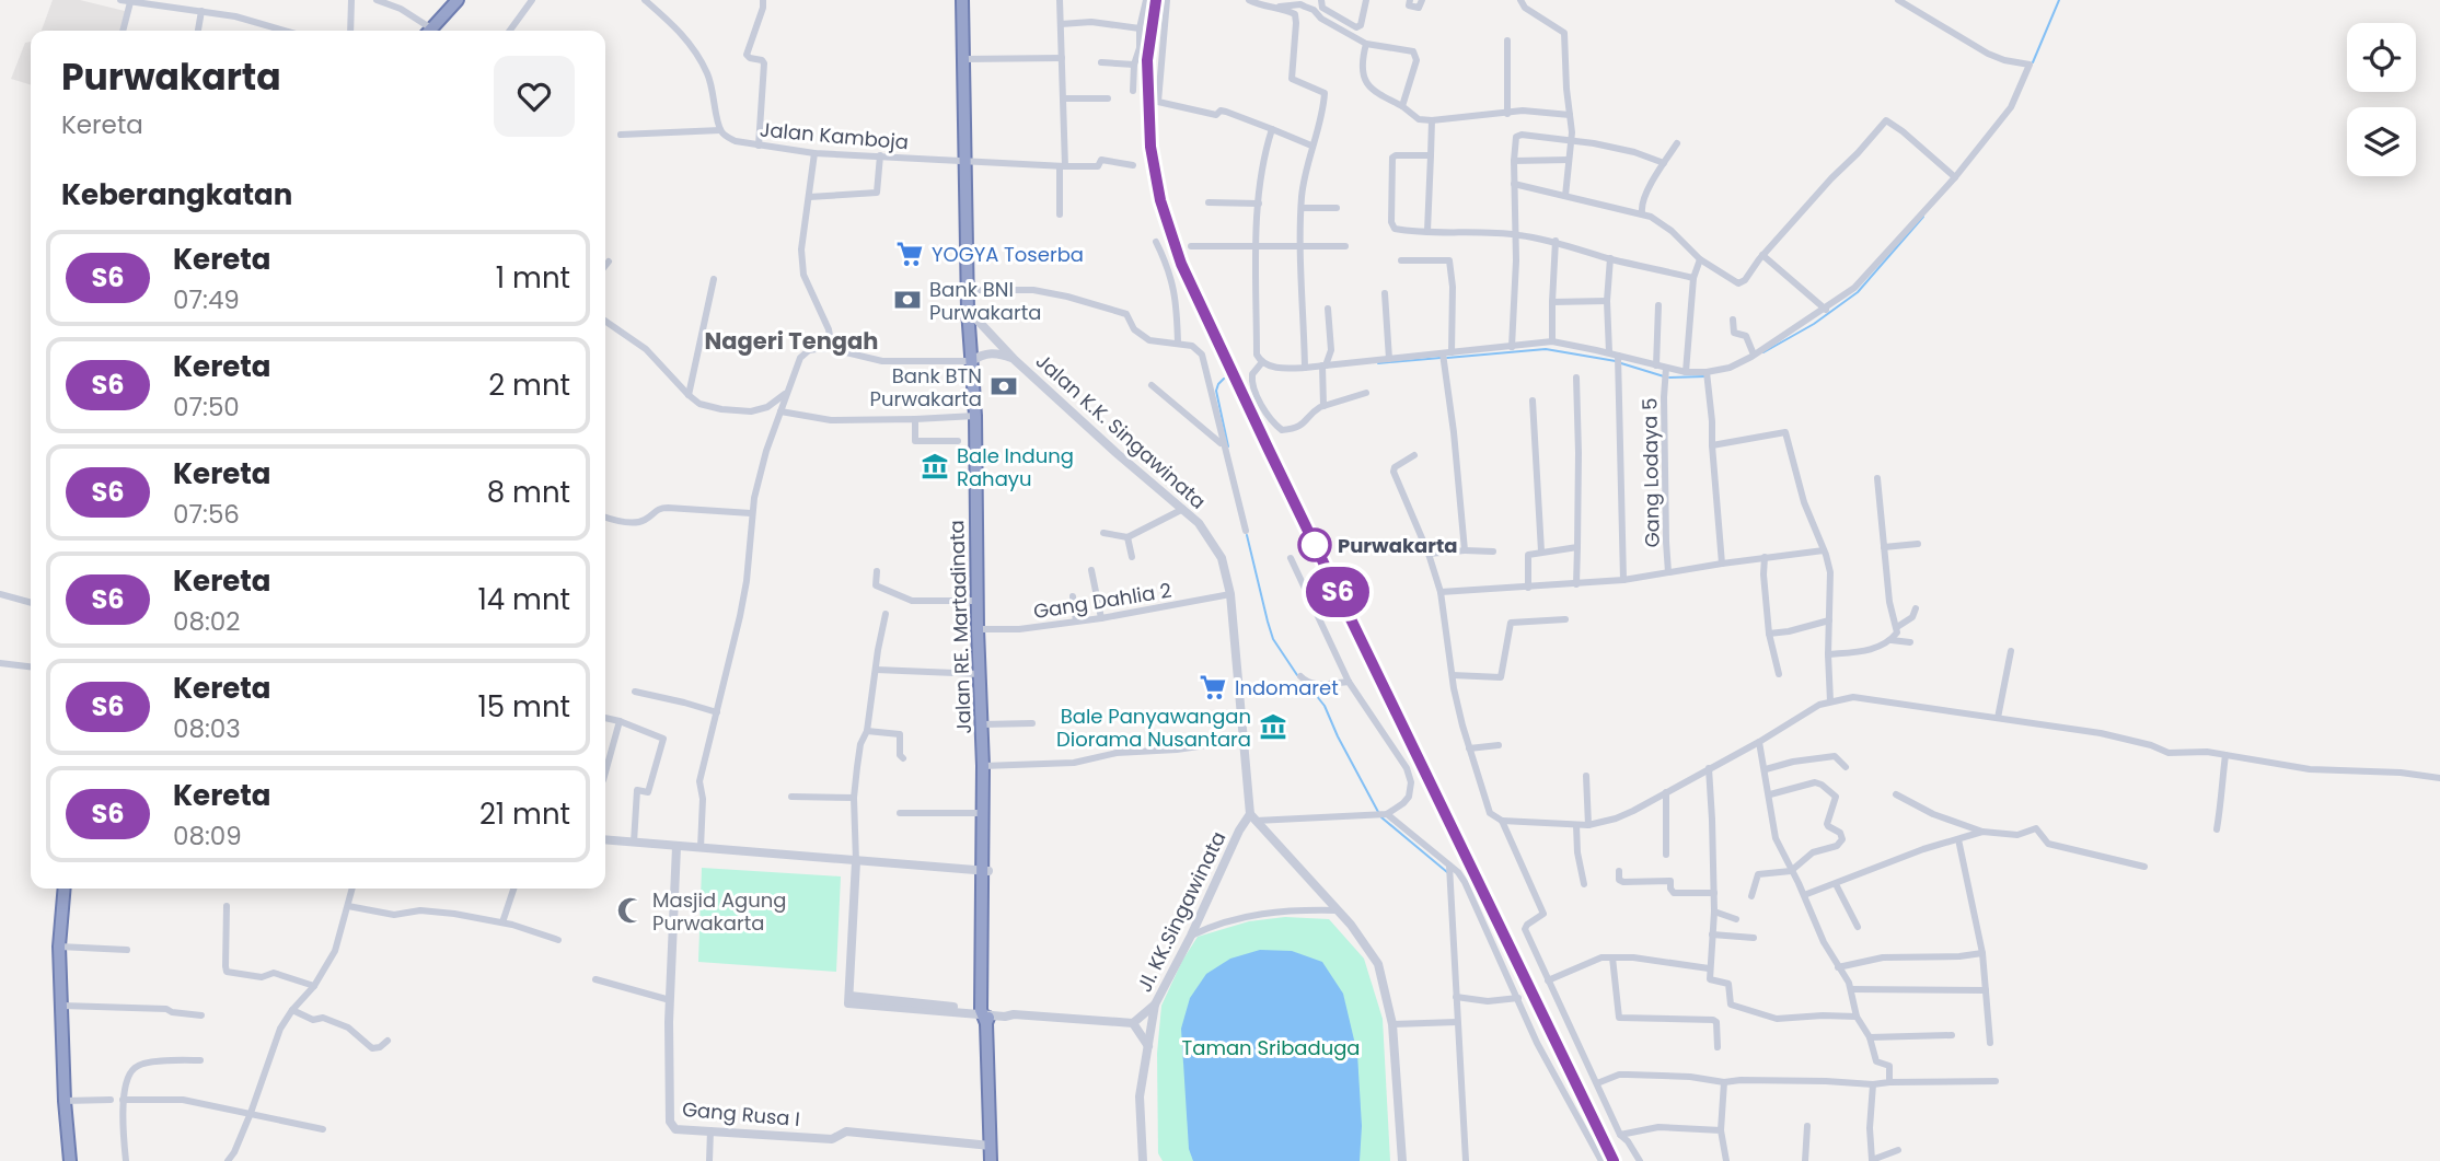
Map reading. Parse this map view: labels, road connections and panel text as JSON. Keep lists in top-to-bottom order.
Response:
{
  "streets": {
    "highway": ["Jalan RE. Martadinata"],
    "street": [
      "Jalan Kamboja",
      "Jalan K.K. Singawinata",
      "Gang Lodaya 5",
      "Gang Dahlia 2",
      "Jl. KK.Singawinata",
      "Gang Rusa I"
    ]
  },
  "crossings": [
    ["Jalan Kamboja", "Jalan RE. Martadinata"],
    ["Jalan K.K. Singawinata", "Gang Dahlia 2"],
    ["Jalan K.K. Singawinata", "Jalan RE. Martadinata"],
    ["Jalan K.K. Singawinata", "Jl. KK.Singawinata"],
    ["Gang Dahlia 2", "Jalan RE. Martadinata"],
    ["Jalan RE. Martadinata", "Gang Rusa I"]
  ],
  "districts": ["Nageri Tengah"],
  "parks": ["Taman Sribaduga"],
  "places": {
    "supermarket": ["YOGYA Toserba", "Indomaret"],
    "bank": ["Bank BNI Purwakarta", "Bank BTN Purwakarta"],
    "museum": ["Bale Indung Rahayu", "Bale Panyawangan Diorama Nusantara"],
    "other": ["Purwakarta"],
    "mosque": ["Masjid Agung Purwakarta"]
  },
  "page": {
    "on_map": "S6",
    "heading": [
      ["Purwakarta", "Kereta"],
      "Keberangkatan"
    ],
    "list": [
      {
        "mark": "S6",
        "name": "Kereta",
        "note": "07:49",
        "value": "1 mnt"
      },
      {
        "mark": "S6",
        "name": "Kereta",
        "note": "07:50",
        "value": "2 mnt"
      },
      {
        "mark": "S6",
        "name": "Kereta",
        "note": "07:56",
        "value": "8 mnt"
      },
      {
        "mark": "S6",
        "name": "Kereta",
        "note": "08:02",
        "value": "14 mnt"
      },
      {
        "mark": "S6",
        "name": "Kereta",
        "note": "08:03",
        "value": "15 mnt"
      },
      {
        "mark": "S6",
        "name": "Kereta",
        "note": "08:09",
        "value": "21 mnt"
      }
    ]
  }
}
